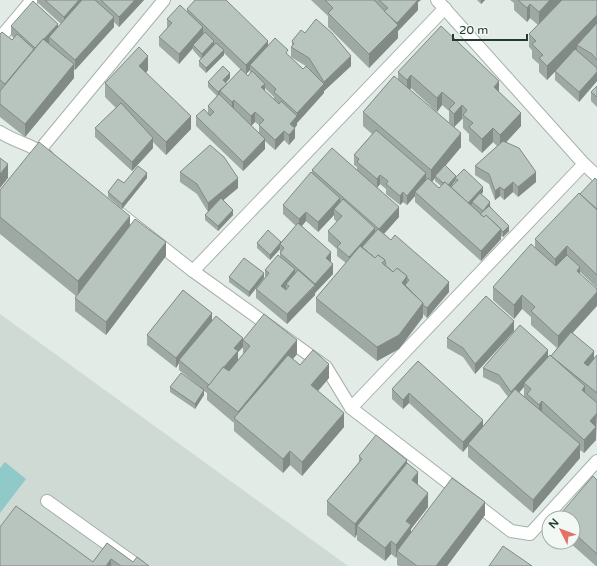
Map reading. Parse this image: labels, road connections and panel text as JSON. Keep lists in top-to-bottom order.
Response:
{
  "scale_bar": "20 m",
  "north": "top left"
}
